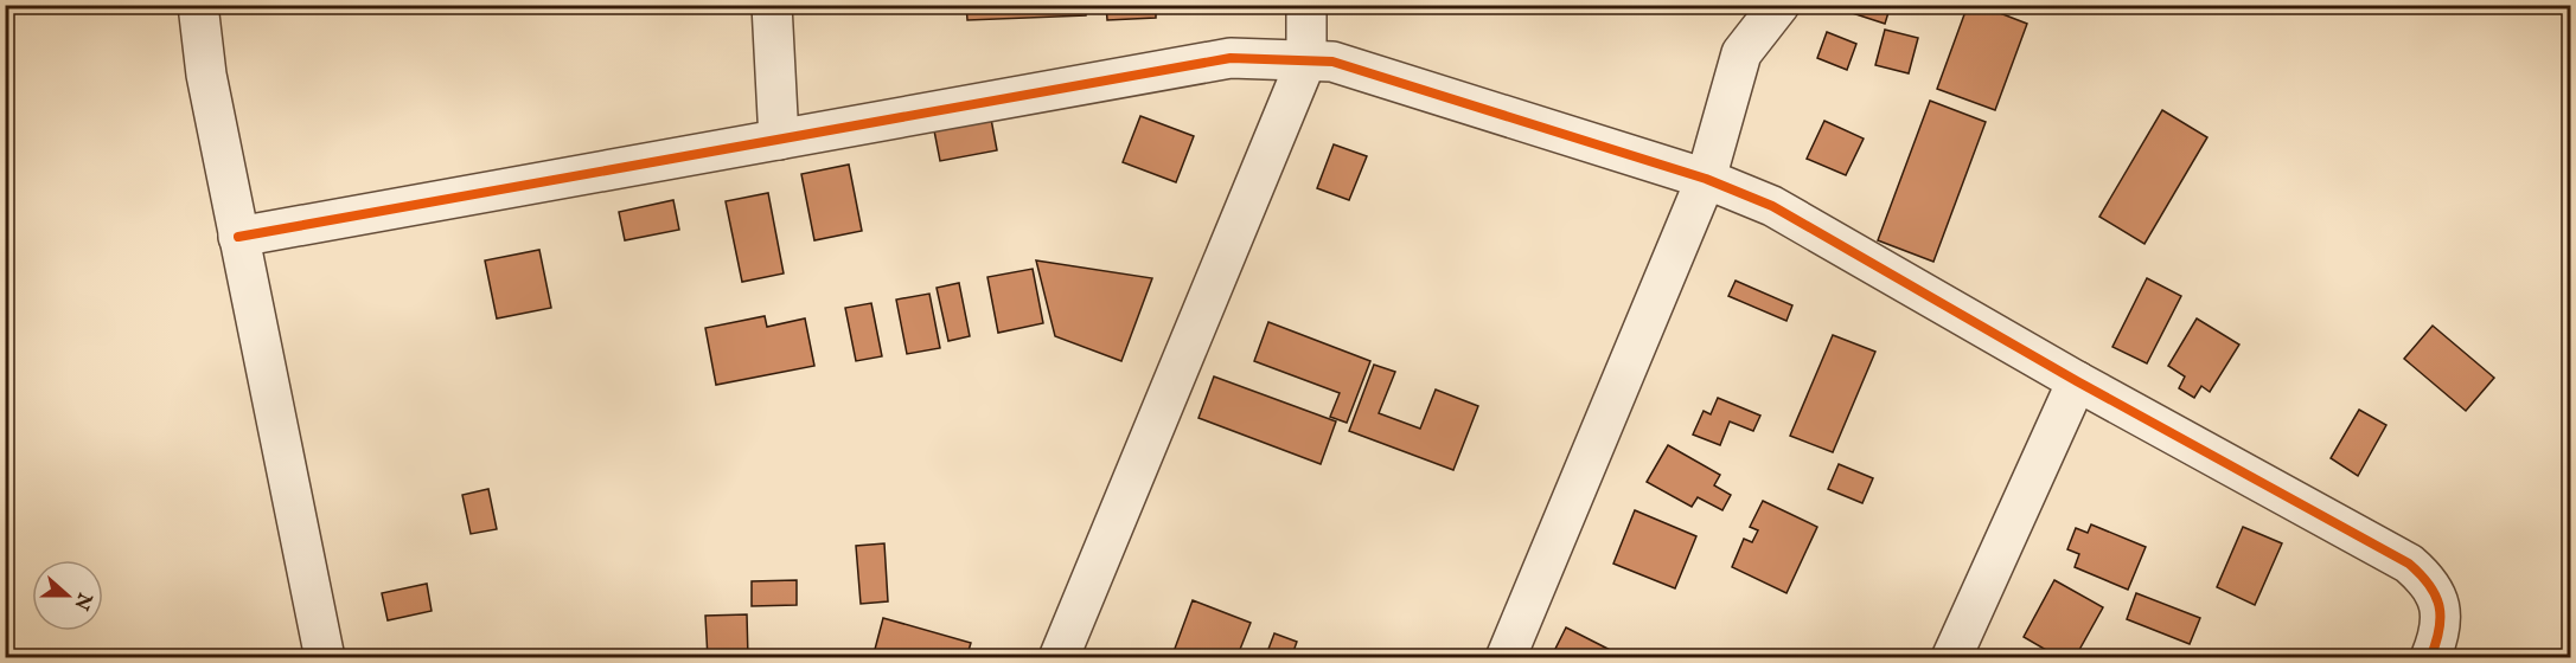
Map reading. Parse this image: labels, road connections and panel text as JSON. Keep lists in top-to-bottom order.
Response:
{
  "north": "right"
}
